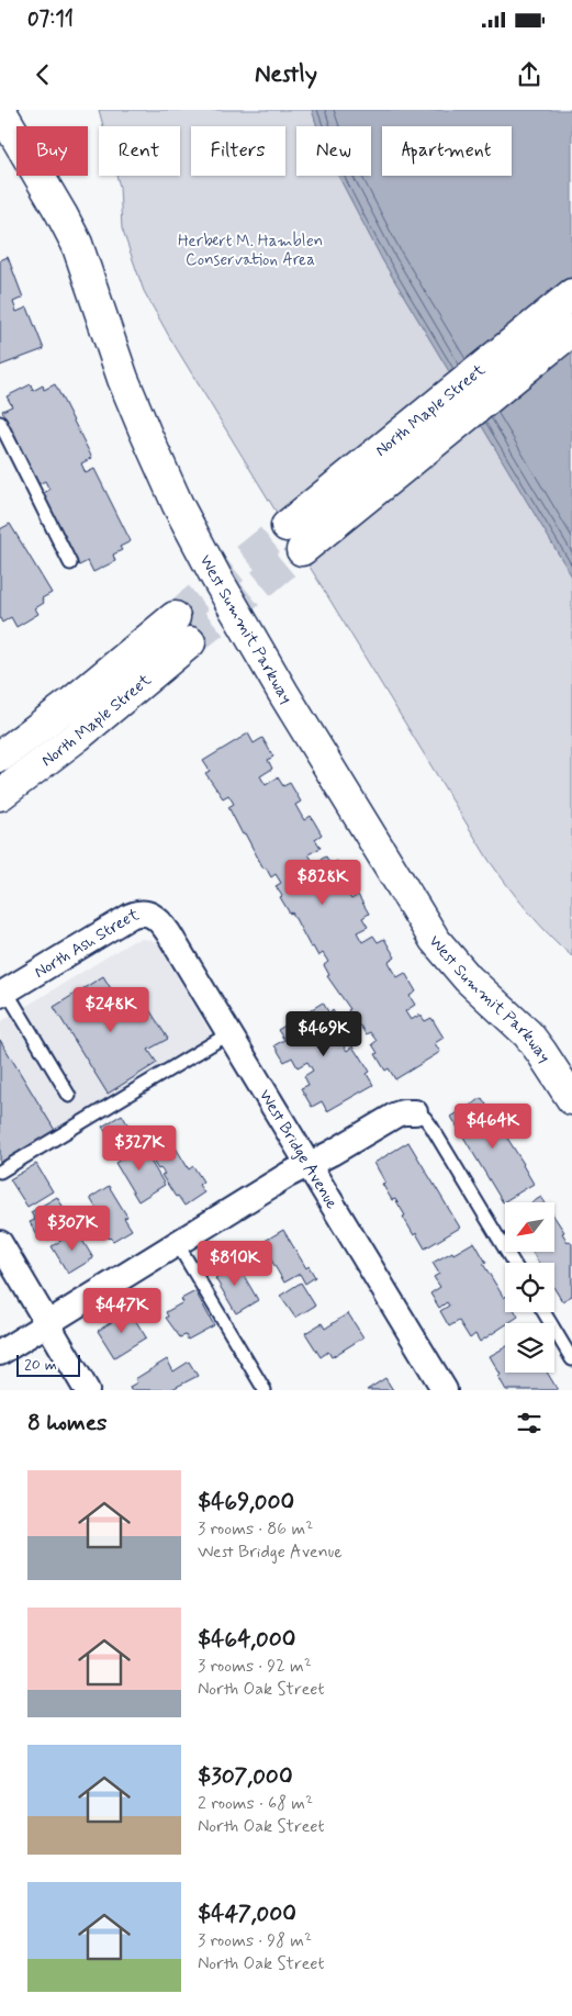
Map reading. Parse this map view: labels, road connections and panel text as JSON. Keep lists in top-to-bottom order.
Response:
{
  "streets": {
    "main road": ["North Maple Street", "West Summit Parkway"],
    "street": ["North Ash Street", "West Bridge Avenue"]
  },
  "crossings": [
    ["North Ash Street", "West Bridge Avenue"]
  ],
  "parks": ["Herbert M. Hamblen Conservation Area"],
  "scale_bar": "20 m",
  "north": "bottom left",
  "page": {
    "status": "07:11",
    "header": "Nestly",
    "chip": [
      "Buy",
      "Rent",
      "Filters",
      "New",
      "Apartment"
    ],
    "price": [
      "$828K",
      "$248K",
      "$469K",
      "$464K",
      "$327K",
      "$307K",
      "$810K",
      "$447K"
    ],
    "scale": "20 m",
    "heading": "8 homes",
    "list": [
      {
        "name": "$469,000",
        "note": "3 rooms · 86 m² · West Bridge Avenue"
      },
      {
        "name": "$464,000",
        "note": "3 rooms · 92 m² · North Oak Street"
      },
      {
        "name": "$307,000",
        "note": "2 rooms · 68 m² · North Oak Street"
      },
      {
        "name": "$447,000",
        "note": "3 rooms · 98 m² · North Oak Street"
      }
    ]
  }
}
